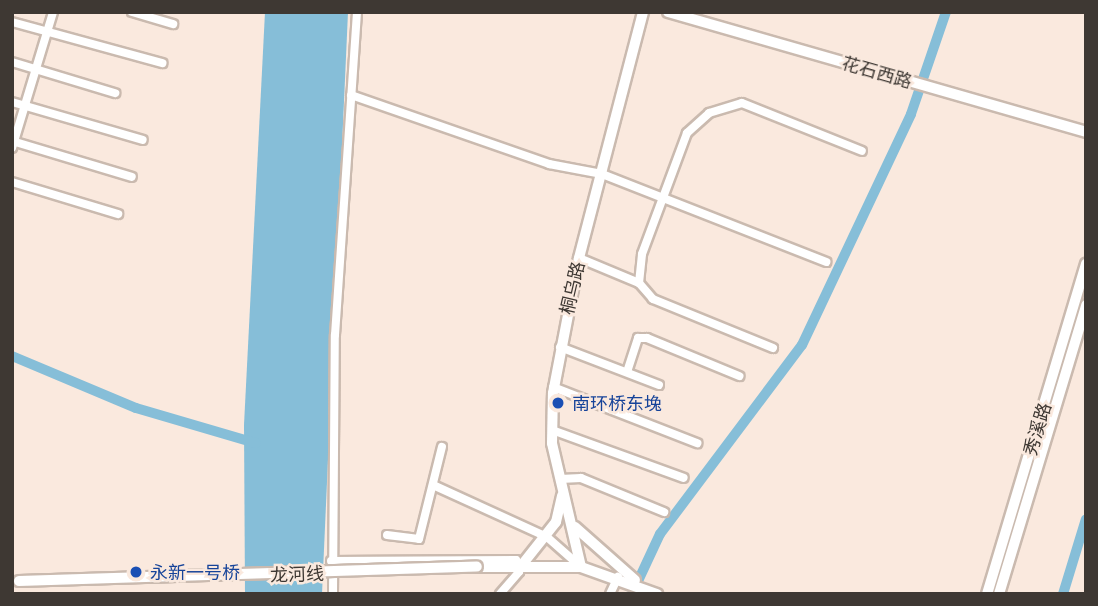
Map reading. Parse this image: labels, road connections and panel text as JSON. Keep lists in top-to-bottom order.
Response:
{
  "streets": {
    "main road": ["秀溪路"],
    "street": ["花石西路", "桐乌路", "龙河线"]
  },
  "crossings": [
    ["桐乌路", "龙河线"]
  ],
  "places": ["南环桥东堍", "永新一号桥"]
}
